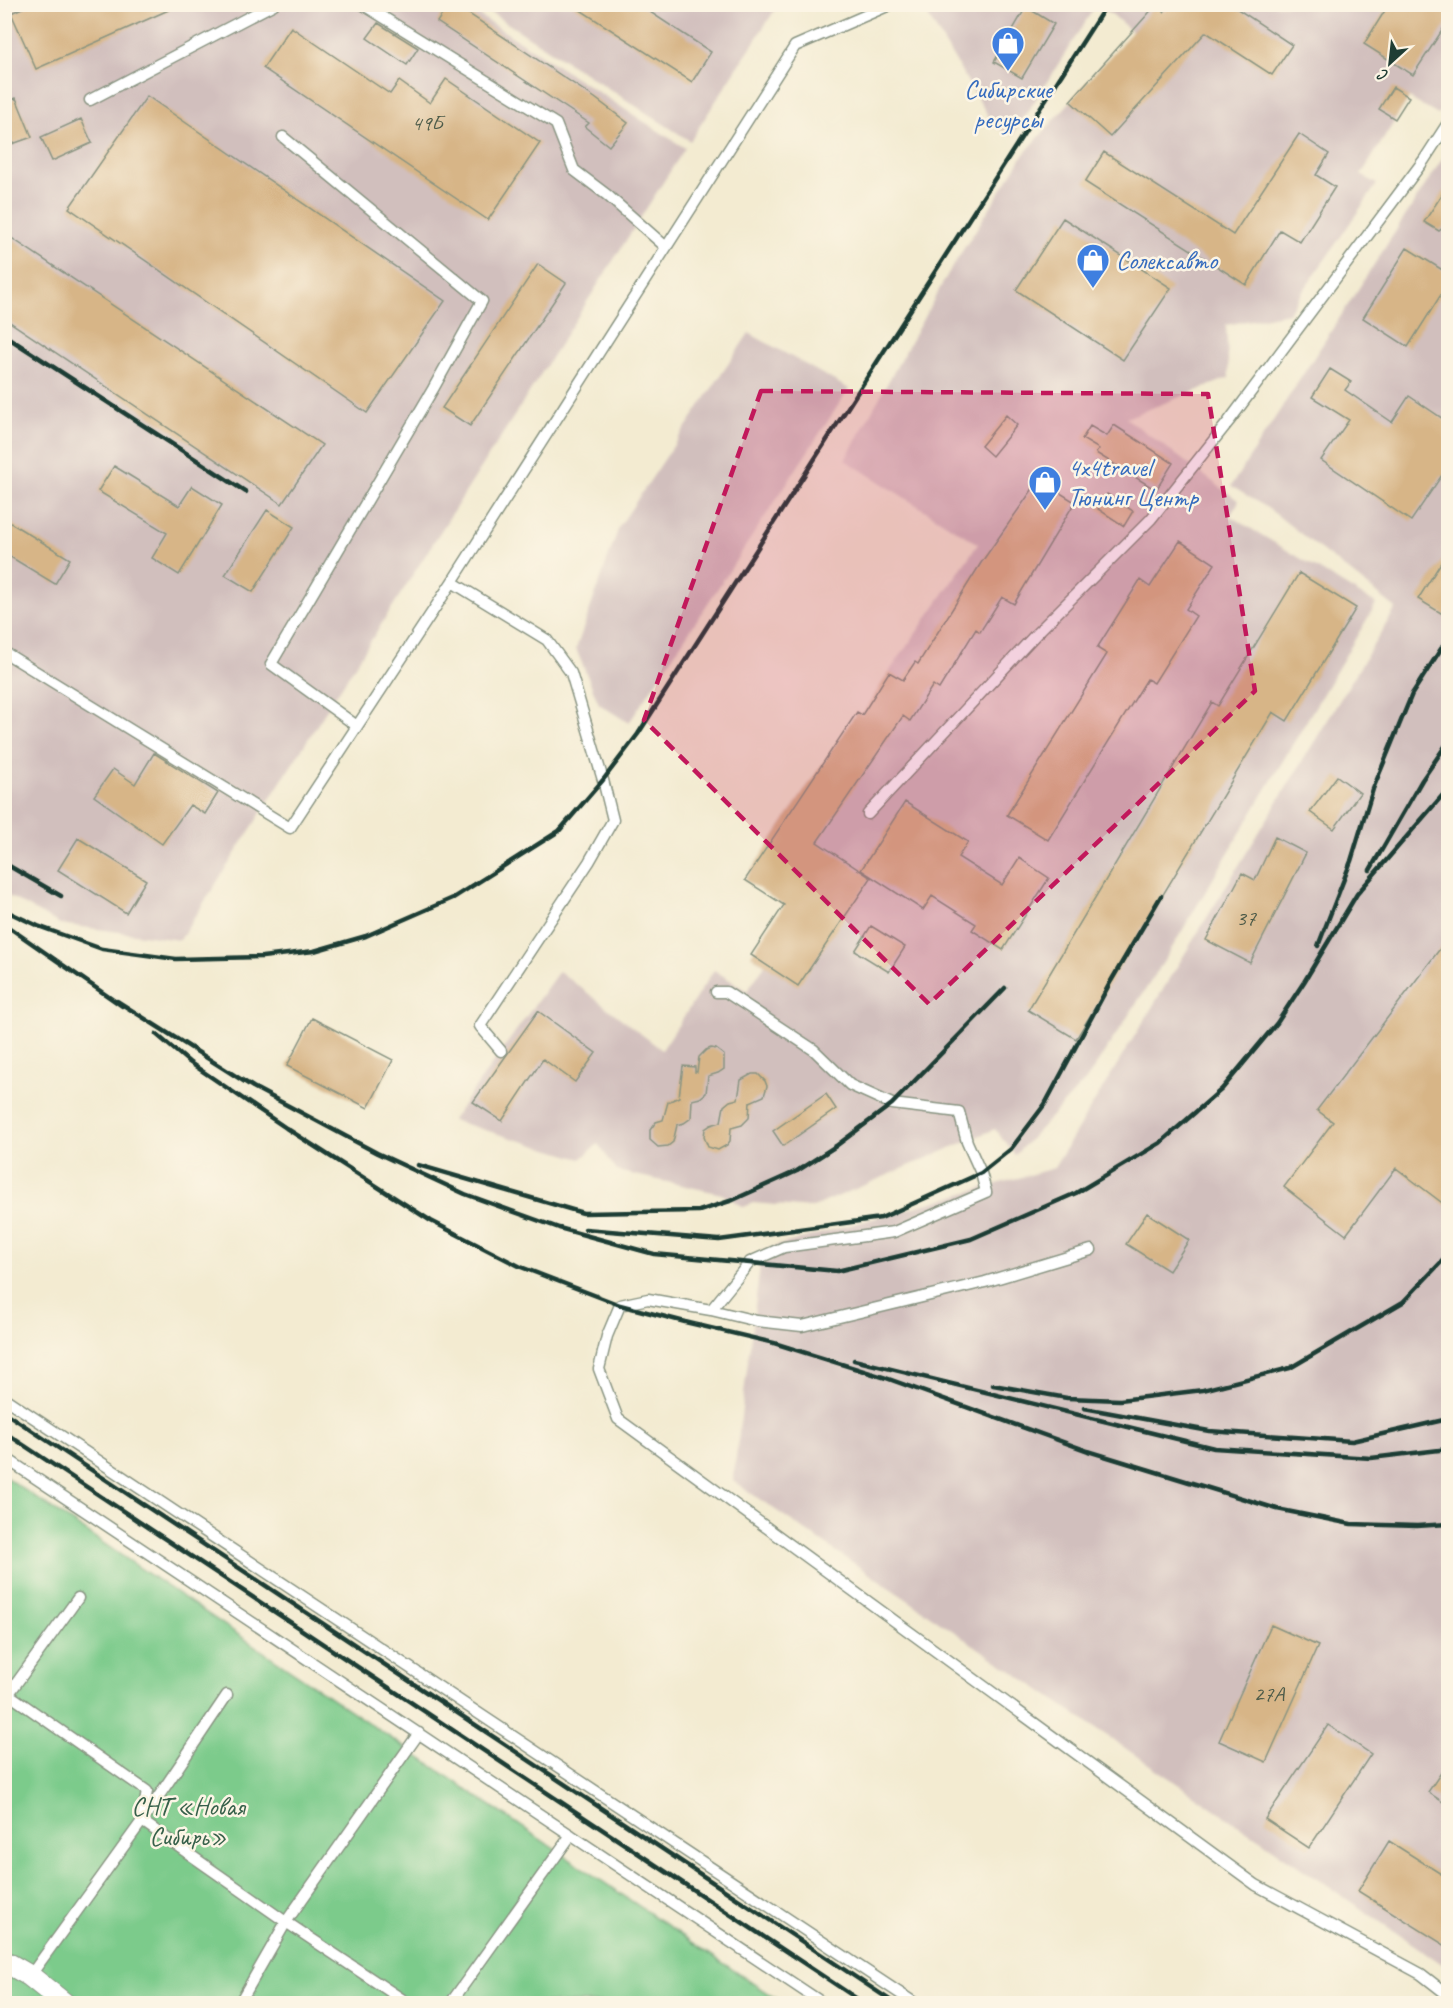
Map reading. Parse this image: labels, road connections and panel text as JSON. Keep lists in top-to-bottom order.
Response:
{
  "parks": ["СНТ «Новая Сибирь»"],
  "places": {
    "shop": ["Сибирские ресурсы", "Солексавто", "4x4travel Тюнинг Центр"]
  },
  "house_numbers": ["49Б", "37", "27А"],
  "north": "bottom left"
}
